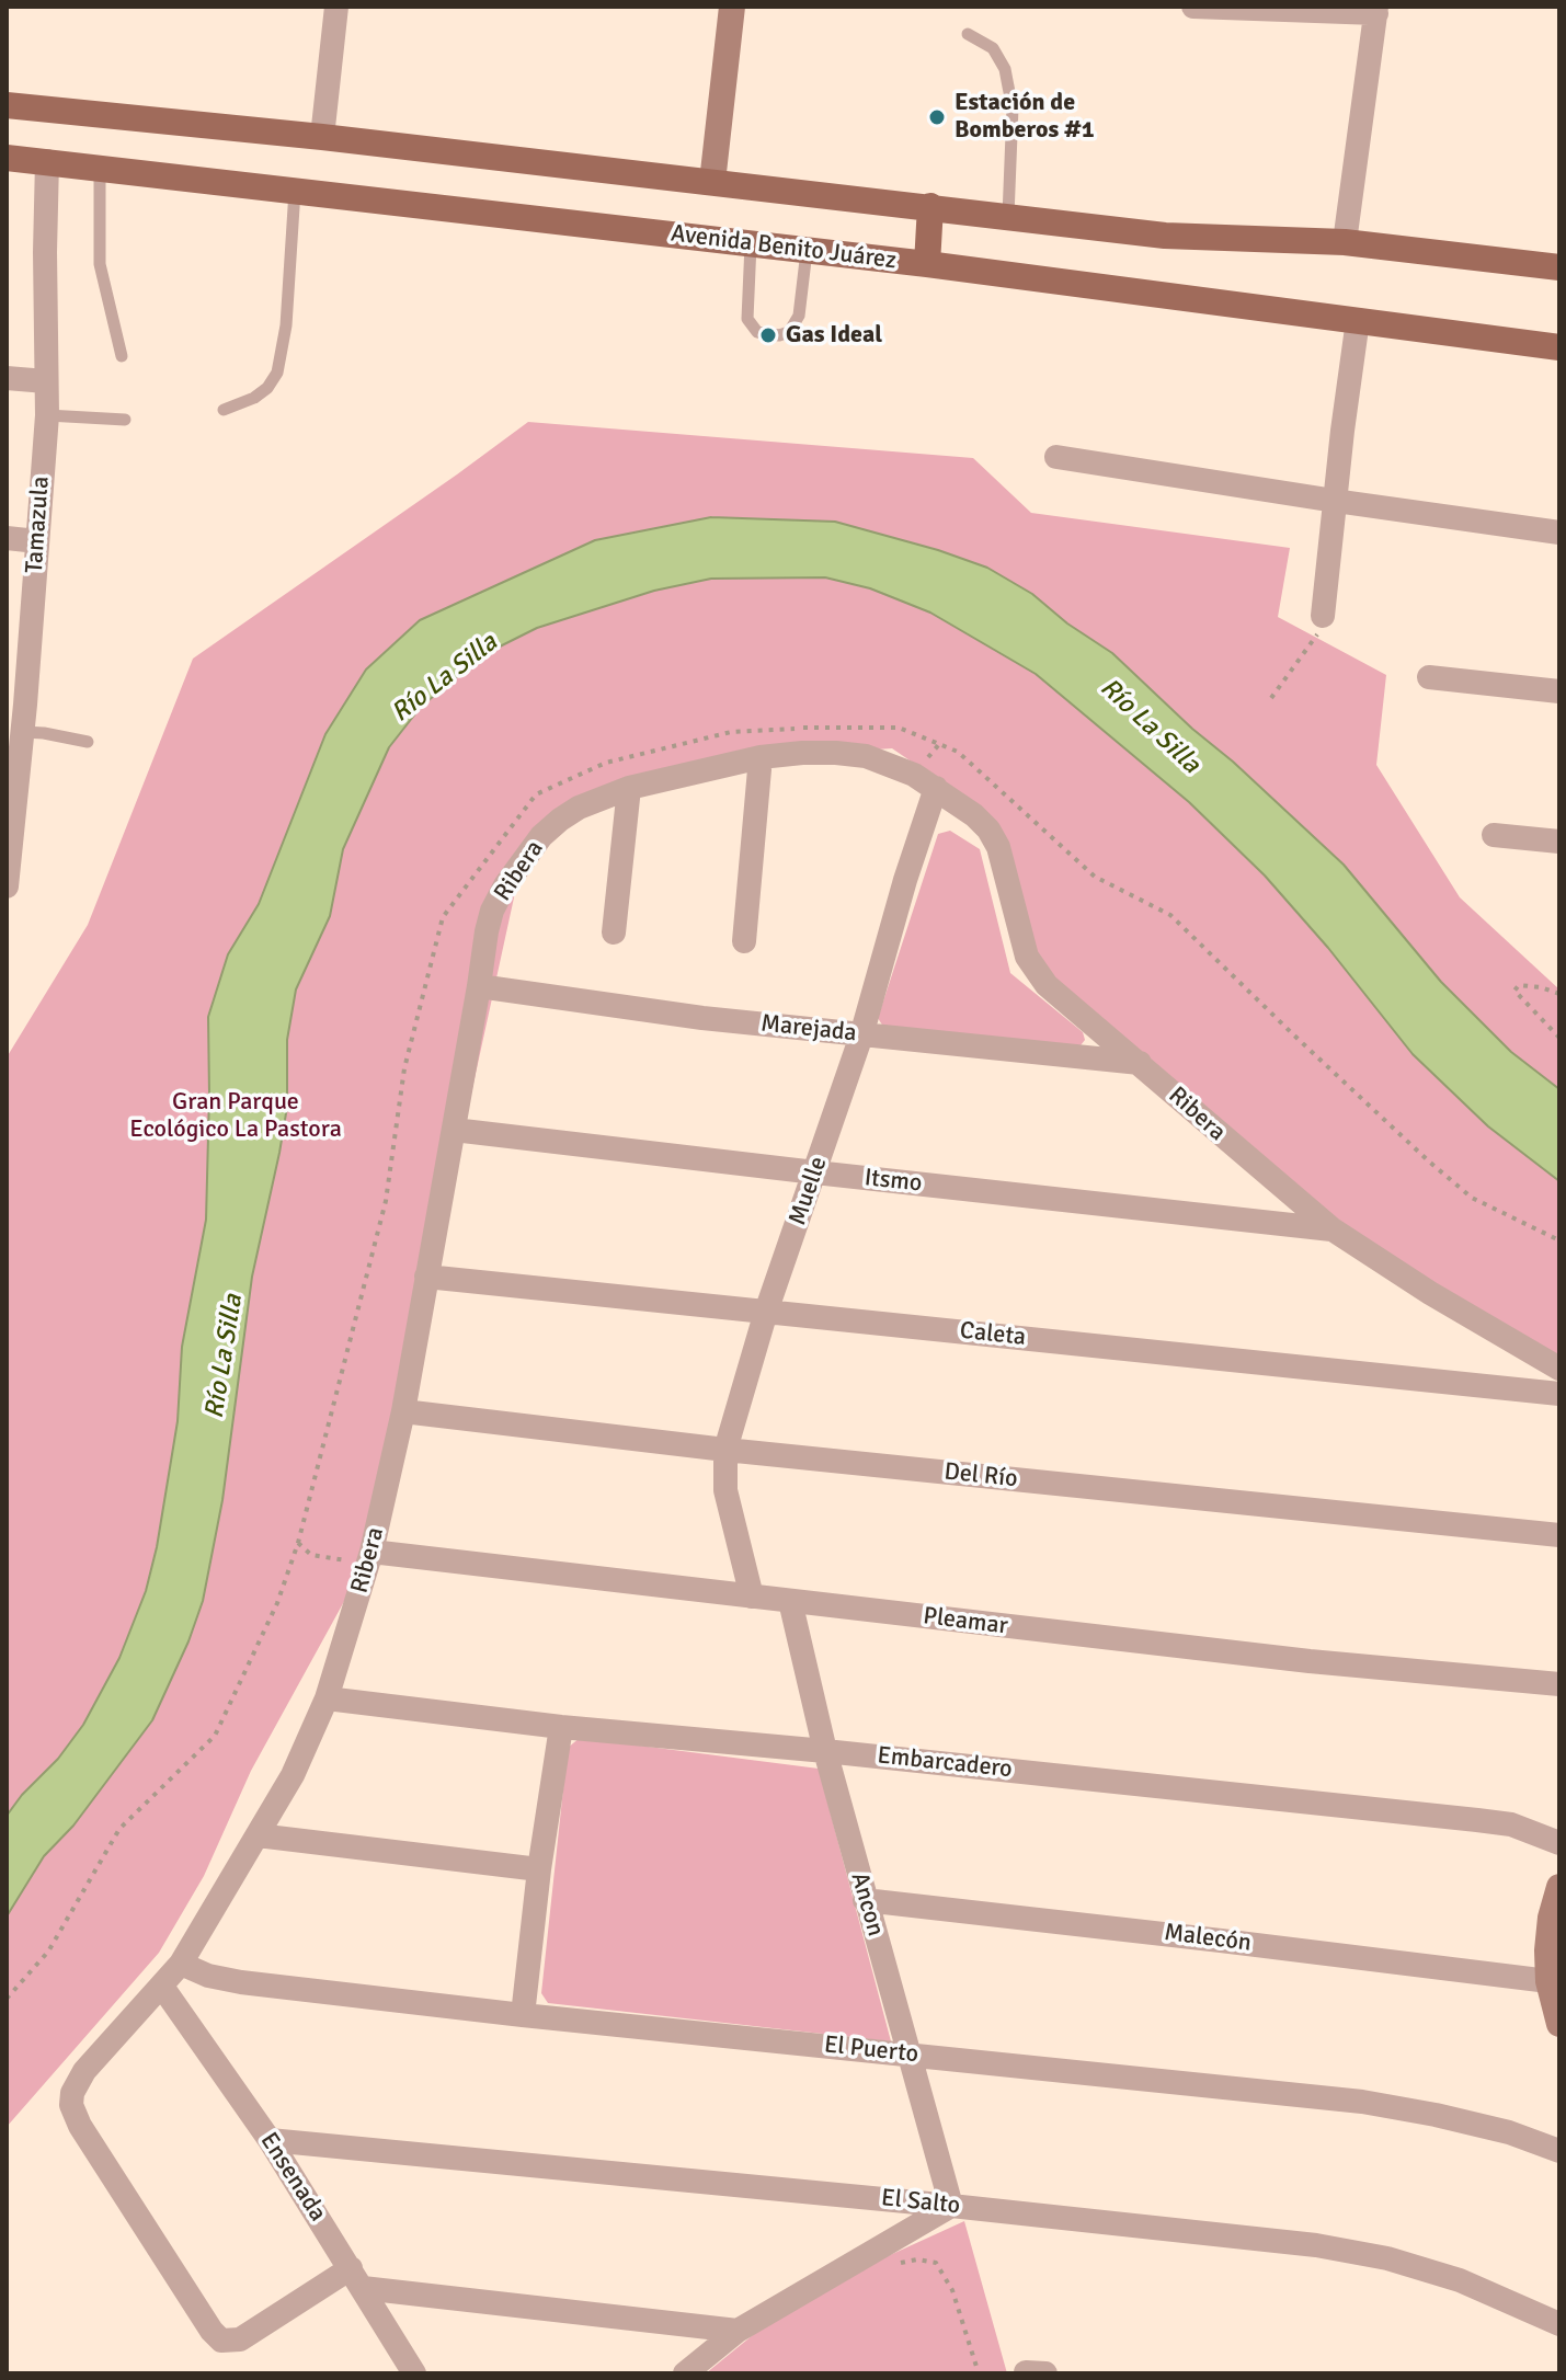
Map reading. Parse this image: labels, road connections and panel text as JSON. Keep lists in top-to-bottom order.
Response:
{
  "streets": {
    "main road": ["Avenida Benito Juárez"],
    "street": [
      "Tamazula",
      "Ribera",
      "Marejada",
      "Itsmo",
      "Muelle",
      "Caleta",
      "Del Río",
      "Pleamar",
      "Embarcadero",
      "Ancon",
      "Malecón",
      "El Puerto",
      "Ensenada",
      "El Salto"
    ]
  },
  "crossings": [
    ["Avenida Benito Juárez", "Tamazula"],
    ["Ribera", "Marejada"],
    ["Ribera", "Itsmo"],
    ["Ribera", "Muelle"],
    ["Ribera", "Caleta"],
    ["Ribera", "Del Río"],
    ["Ribera", "Pleamar"],
    ["Ribera", "Embarcadero"],
    ["Ribera", "El Puerto"],
    ["Ribera", "Ensenada"],
    ["Marejada", "Muelle"],
    ["Itsmo", "Muelle"],
    ["Muelle", "Caleta"],
    ["Muelle", "Del Río"],
    ["Muelle", "Pleamar"],
    ["Pleamar", "Ancon"],
    ["Embarcadero", "Ancon"],
    ["Ancon", "Malecón"],
    ["Ancon", "El Puerto"],
    ["Ancon", "El Salto"],
    ["Ensenada", "El Salto"]
  ],
  "water": ["Río La Silla"],
  "parks": ["Gran Parque Ecológico La Pastora"],
  "places": ["Estación de Bomberos #1", "Gas Ideal"]
}
